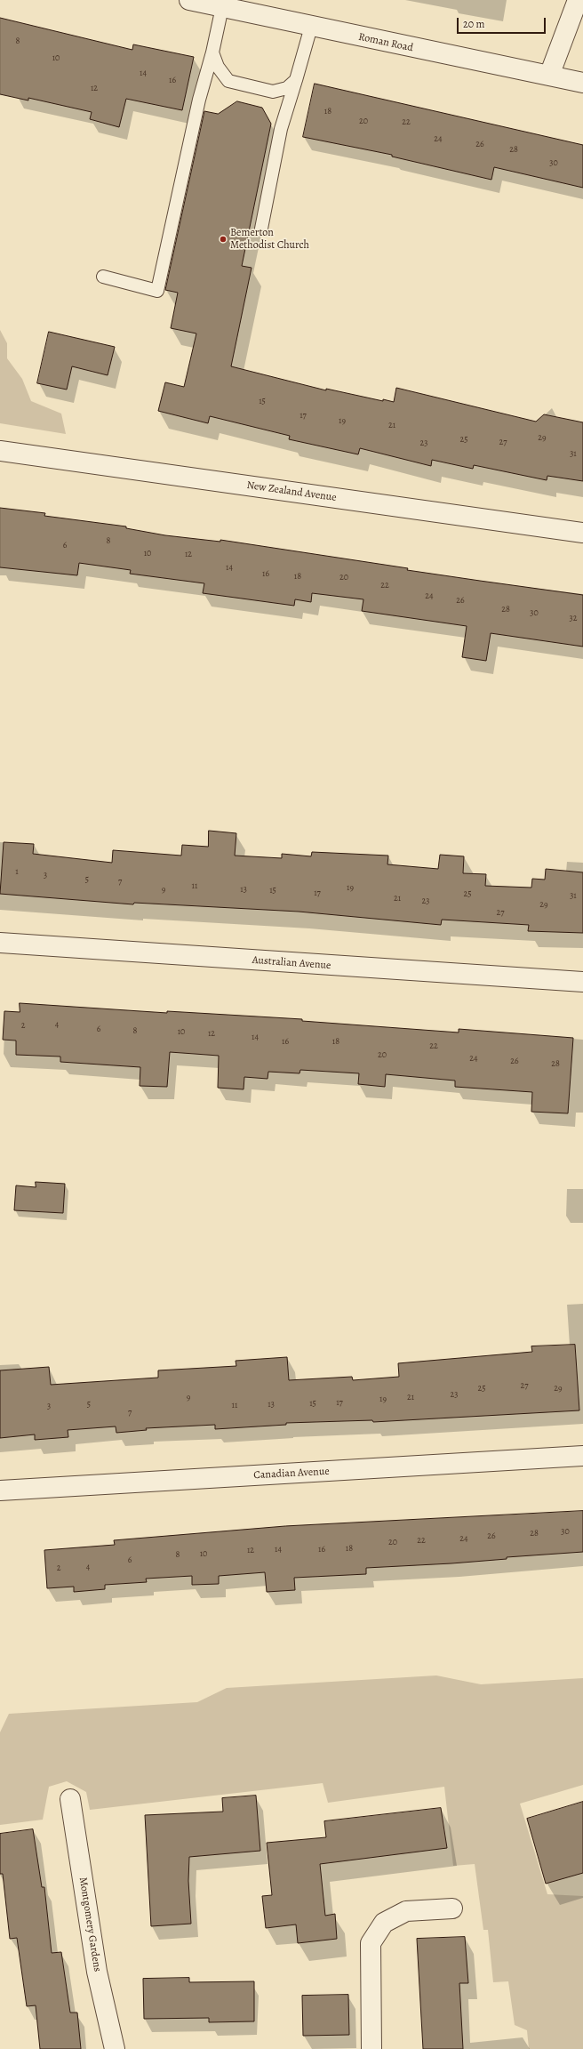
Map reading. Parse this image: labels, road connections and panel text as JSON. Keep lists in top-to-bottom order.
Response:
{
  "streets": {
    "street": [
      "Roman Road",
      "New Zealand Avenue",
      "Australian Avenue",
      "Canadian Avenue",
      "Montgomery Gardens"
    ]
  },
  "places": ["Bemerton Methodist Church"],
  "house_numbers": [
    "8",
    "10",
    "14",
    "16",
    "12",
    "18",
    "20",
    "22",
    "24",
    "26",
    "28",
    "30",
    "15",
    "17",
    "19",
    "21",
    "29",
    "25",
    "27",
    "23",
    "31",
    "8",
    "6",
    "10",
    "12",
    "14",
    "16",
    "18",
    "20",
    "22",
    "24",
    "26",
    "28",
    "30",
    "32",
    "1",
    "3",
    "5",
    "7",
    "11",
    "19",
    "9",
    "13",
    "15",
    "17",
    "25",
    "31",
    "21",
    "23",
    "29",
    "27",
    "4",
    "2",
    "6",
    "8",
    "10",
    "12",
    "14",
    "16",
    "18",
    "22",
    "20",
    "24",
    "26",
    "28",
    "27",
    "25",
    "29",
    "23",
    "9",
    "21",
    "19",
    "17",
    "15",
    "5",
    "13",
    "11",
    "3",
    "7",
    "30",
    "28",
    "26",
    "24",
    "22",
    "20",
    "18",
    "14",
    "16",
    "12",
    "10",
    "8",
    "6",
    "4",
    "2"
  ],
  "scale_bar": "20 m"
}
